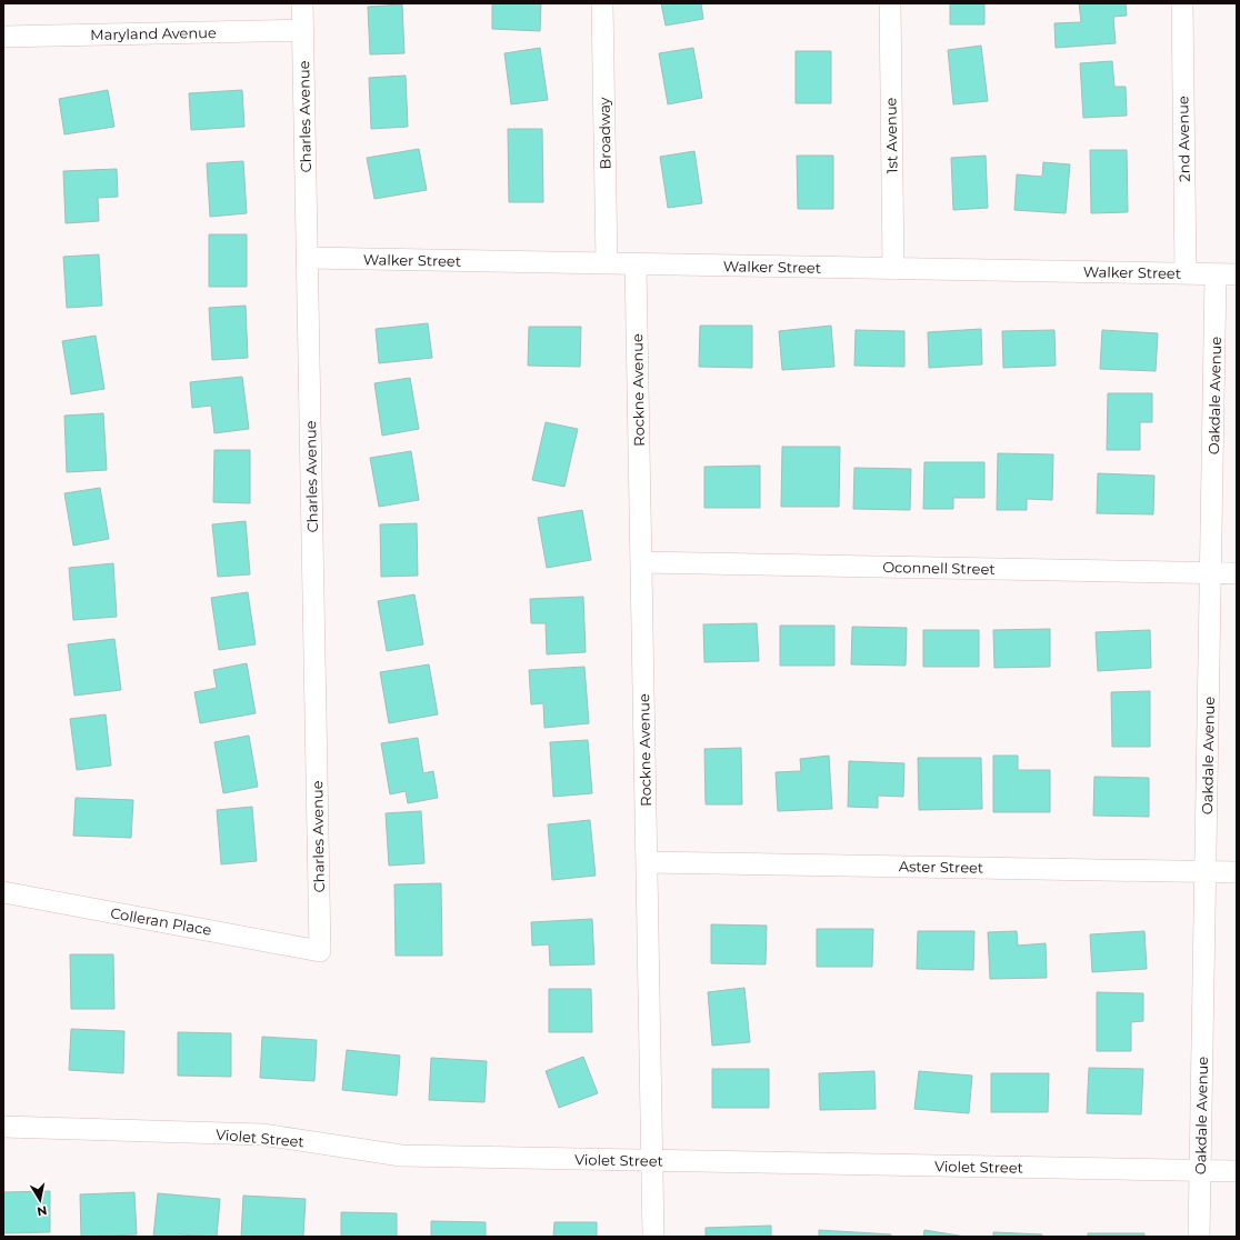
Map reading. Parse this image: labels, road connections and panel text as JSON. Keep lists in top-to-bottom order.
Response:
{
  "streets": {
    "street": [
      "Maryland Avenue",
      "Charles Avenue",
      "Broadway",
      "1st Avenue",
      "2nd Avenue",
      "Walker Street",
      "Rockne Avenue",
      "Oakdale Avenue",
      "Oconnell Street",
      "Aster Street",
      "Colleran Place",
      "Violet Street"
    ]
  },
  "crossings": [
    ["Maryland Avenue", "Charles Avenue"],
    ["Charles Avenue", "Walker Street"],
    ["Charles Avenue", "Colleran Place"],
    ["Broadway", "Walker Street"],
    ["1st Avenue", "Walker Street"],
    ["2nd Avenue", "Walker Street"],
    ["Walker Street", "Rockne Avenue"],
    ["Walker Street", "Oakdale Avenue"],
    ["Rockne Avenue", "Oconnell Street"],
    ["Rockne Avenue", "Aster Street"],
    ["Rockne Avenue", "Violet Street"],
    ["Oakdale Avenue", "Oconnell Street"],
    ["Oakdale Avenue", "Aster Street"],
    ["Oakdale Avenue", "Violet Street"]
  ],
  "north": "bottom"
}
